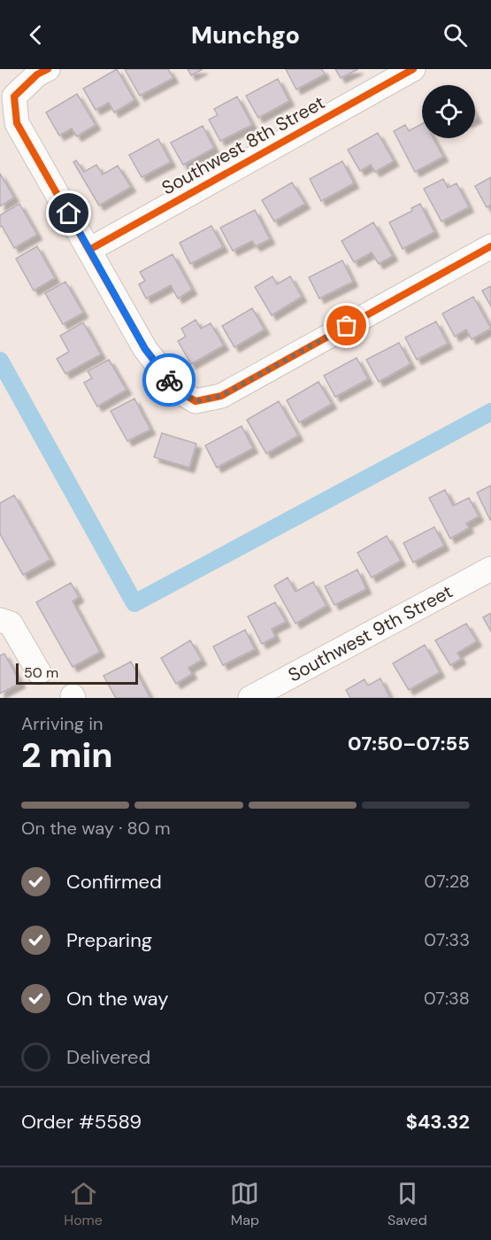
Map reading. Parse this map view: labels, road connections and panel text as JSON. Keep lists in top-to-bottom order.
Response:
{
  "streets": {
    "street": ["Southwest 8th Street", "Southwest 9th Street"]
  },
  "scale_bar": "50 m",
  "page": {
    "header": "Munchgo",
    "scale": "50 m",
    "heading": ["2 min", "Arriving in", "07:50–07:55"],
    "panel": ["Order #5589", "$43.32"],
    "bar": "On the way · 80 m",
    "list": [
      ["Confirmed", "07:28"],
      ["Preparing", "07:33"],
      ["On the way", "07:38"],
      "Delivered"
    ],
    "tabs": ["Home", "Map", "Saved"]
  }
}
